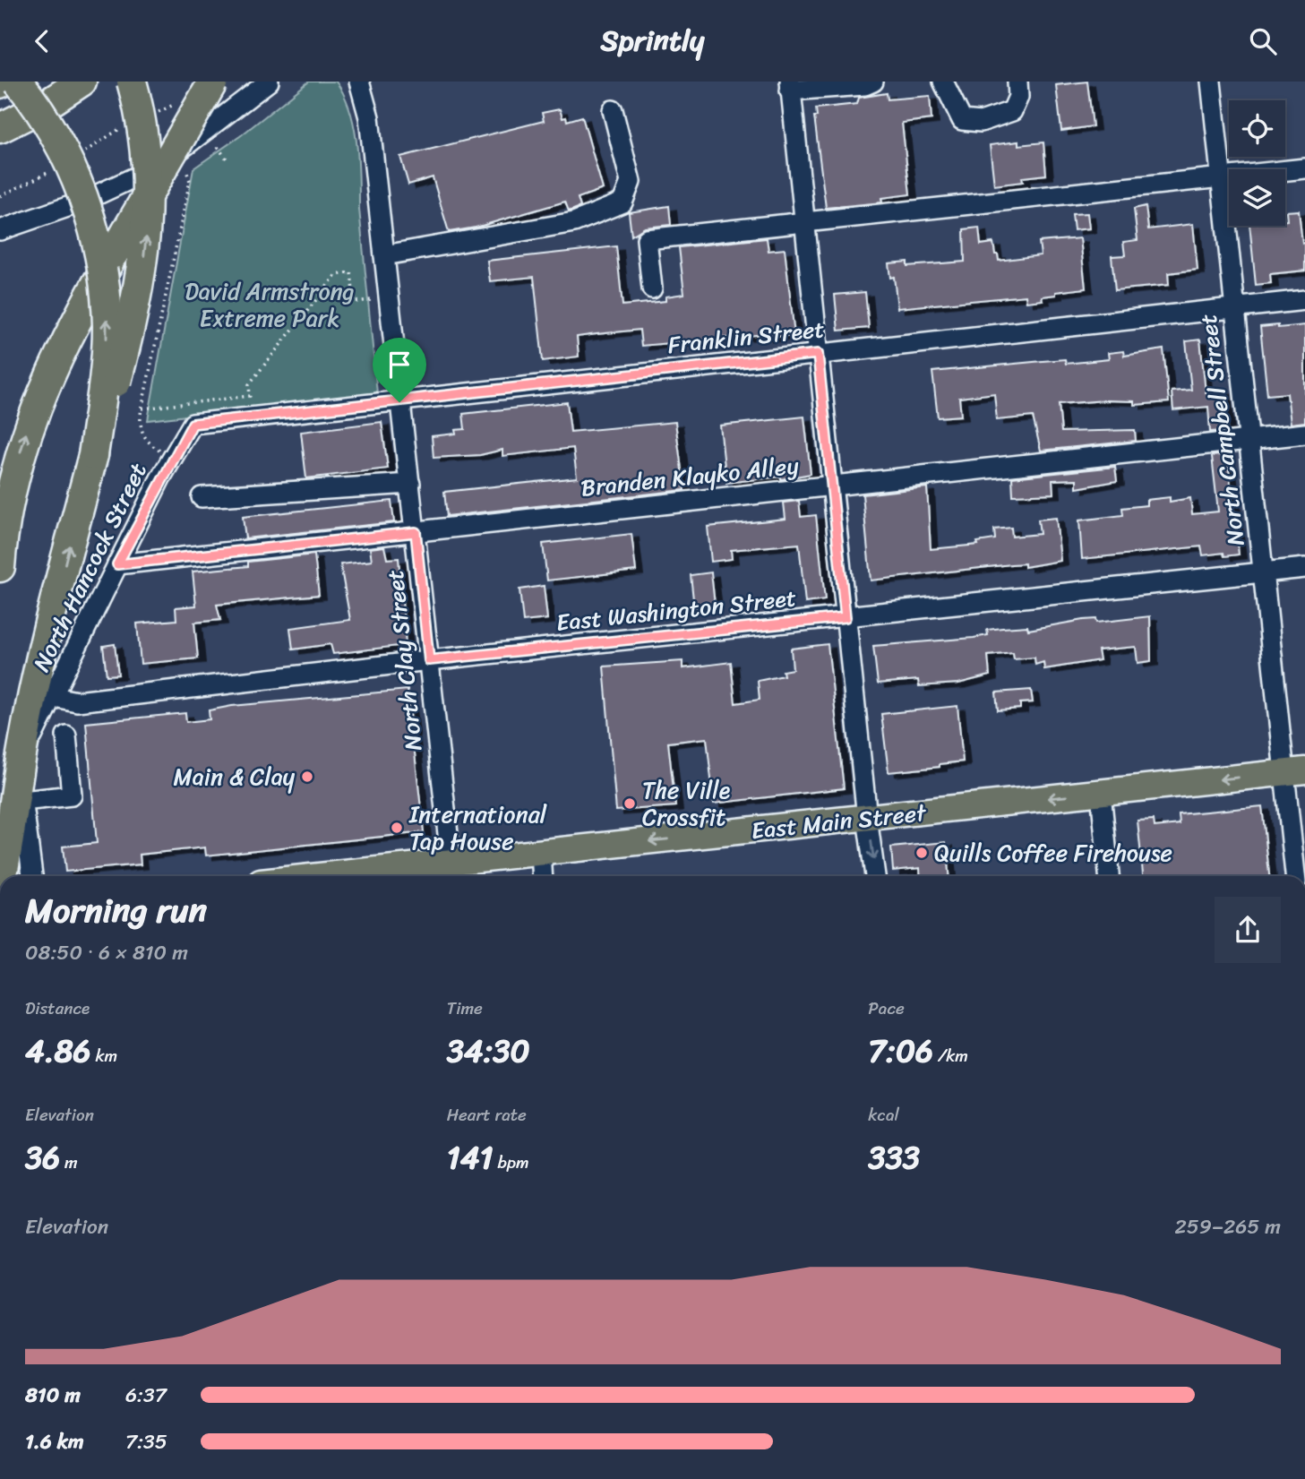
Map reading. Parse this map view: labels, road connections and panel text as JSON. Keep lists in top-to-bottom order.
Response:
{
  "streets": {
    "main road": ["East Main Street"],
    "street": [
      "Franklin Street",
      "North Campbell Street",
      "Branden Klayko Alley",
      "North Hancock Street",
      "East Washington Street",
      "North Clay Street"
    ]
  },
  "crossings": [
    ["Franklin Street", "North Campbell Street"],
    ["Franklin Street", "North Hancock Street"],
    ["Franklin Street", "North Clay Street"],
    ["North Campbell Street", "Branden Klayko Alley"],
    ["North Campbell Street", "East Washington Street"],
    ["North Campbell Street", "East Main Street"],
    ["Branden Klayko Alley", "North Hancock Street"],
    ["Branden Klayko Alley", "North Clay Street"],
    ["North Hancock Street", "East Washington Street"],
    ["East Washington Street", "North Clay Street"],
    ["North Clay Street", "East Main Street"]
  ],
  "one_way": ["East Main Street"],
  "parks": ["David Armstrong Extreme Park"],
  "places": [
    "Main & Clay",
    "The Ville Crossfit",
    "International Tap House",
    "Quills Coffee Firehouse"
  ],
  "page": {
    "header": "Sprintly",
    "heading": ["Morning run", "08:50 · 6 × 810 m"],
    "stats": [
      ["Distance", "4.86 km"],
      ["Time", "34:30"],
      ["Pace", "7:06 /km"],
      ["Elevation", "36 m"],
      ["Heart rate", "141 bpm"],
      ["kcal", "333"]
    ],
    "chart": ["Elevation", "259–265 m"],
    "list": [
      {
        "name": "810 m",
        "note": "6:37"
      },
      {
        "name": "1.6 km",
        "note": "7:35"
      }
    ]
  }
}
